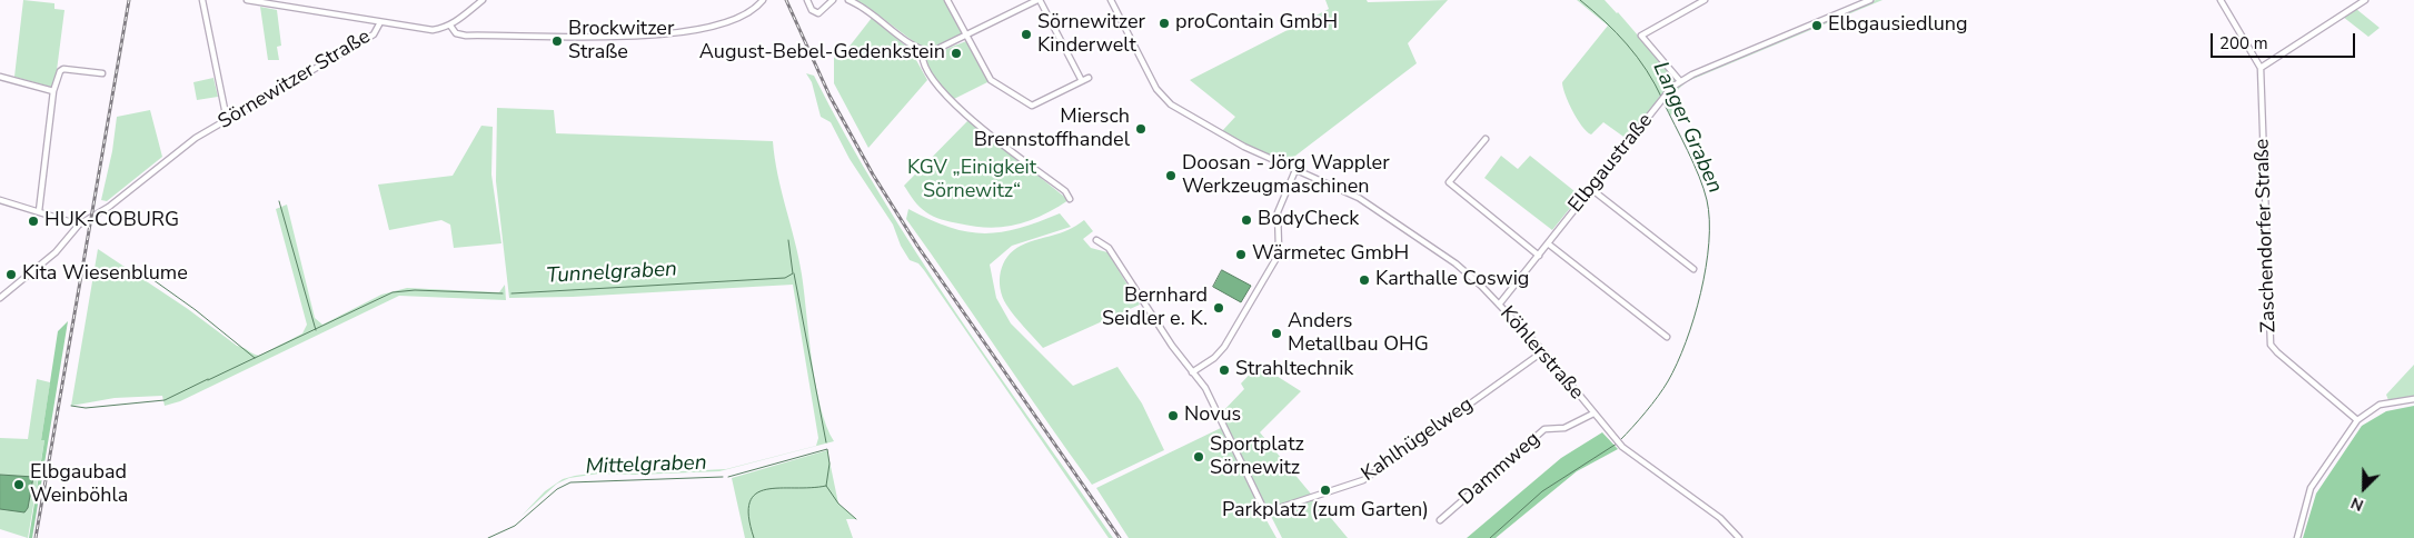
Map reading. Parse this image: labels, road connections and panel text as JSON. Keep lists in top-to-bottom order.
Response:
{
  "streets": {
    "street": [
      "Sörnewitzer Straße",
      "Elbgaustraße",
      "Zaschendorfer Straße",
      "Köhlerstraße",
      "Kahlhügelweg",
      "Dammweg"
    ]
  },
  "crossings": [
    ["Elbgaustraße", "Köhlerstraße"],
    ["Köhlerstraße", "Kahlhügelweg"],
    ["Köhlerstraße", "Dammweg"]
  ],
  "water": ["Langer Graben", "Tunnelgraben", "Mittelgraben"],
  "parks": ["KGV „Einigkeit Sörnewitz“"],
  "places": [
    "proContain GmbH",
    "Elbgausiedlung",
    "Sörnewitzer Kinderwelt",
    "Brockwitzer Straße",
    "August-Bebel-Gedenkstein",
    "Miersch Brennstoffhandel",
    "Doosan - Jörg Wappler Werkzeugmaschinen",
    "BodyCheck",
    "HUK-COBURG",
    "Wärmetec GmbH",
    "Kita Wiesenblume",
    "Karthalle Coswig",
    "Bernhard Seidler e. K.",
    "Anders Metallbau OHG",
    "Strahltechnik",
    "Novus",
    "Sportplatz Sörnewitz",
    "Elbgaubad Weinböhla",
    "Parkplatz (zum Garten)"
  ],
  "scale_bar": "200 m",
  "north": "bottom left"
}
